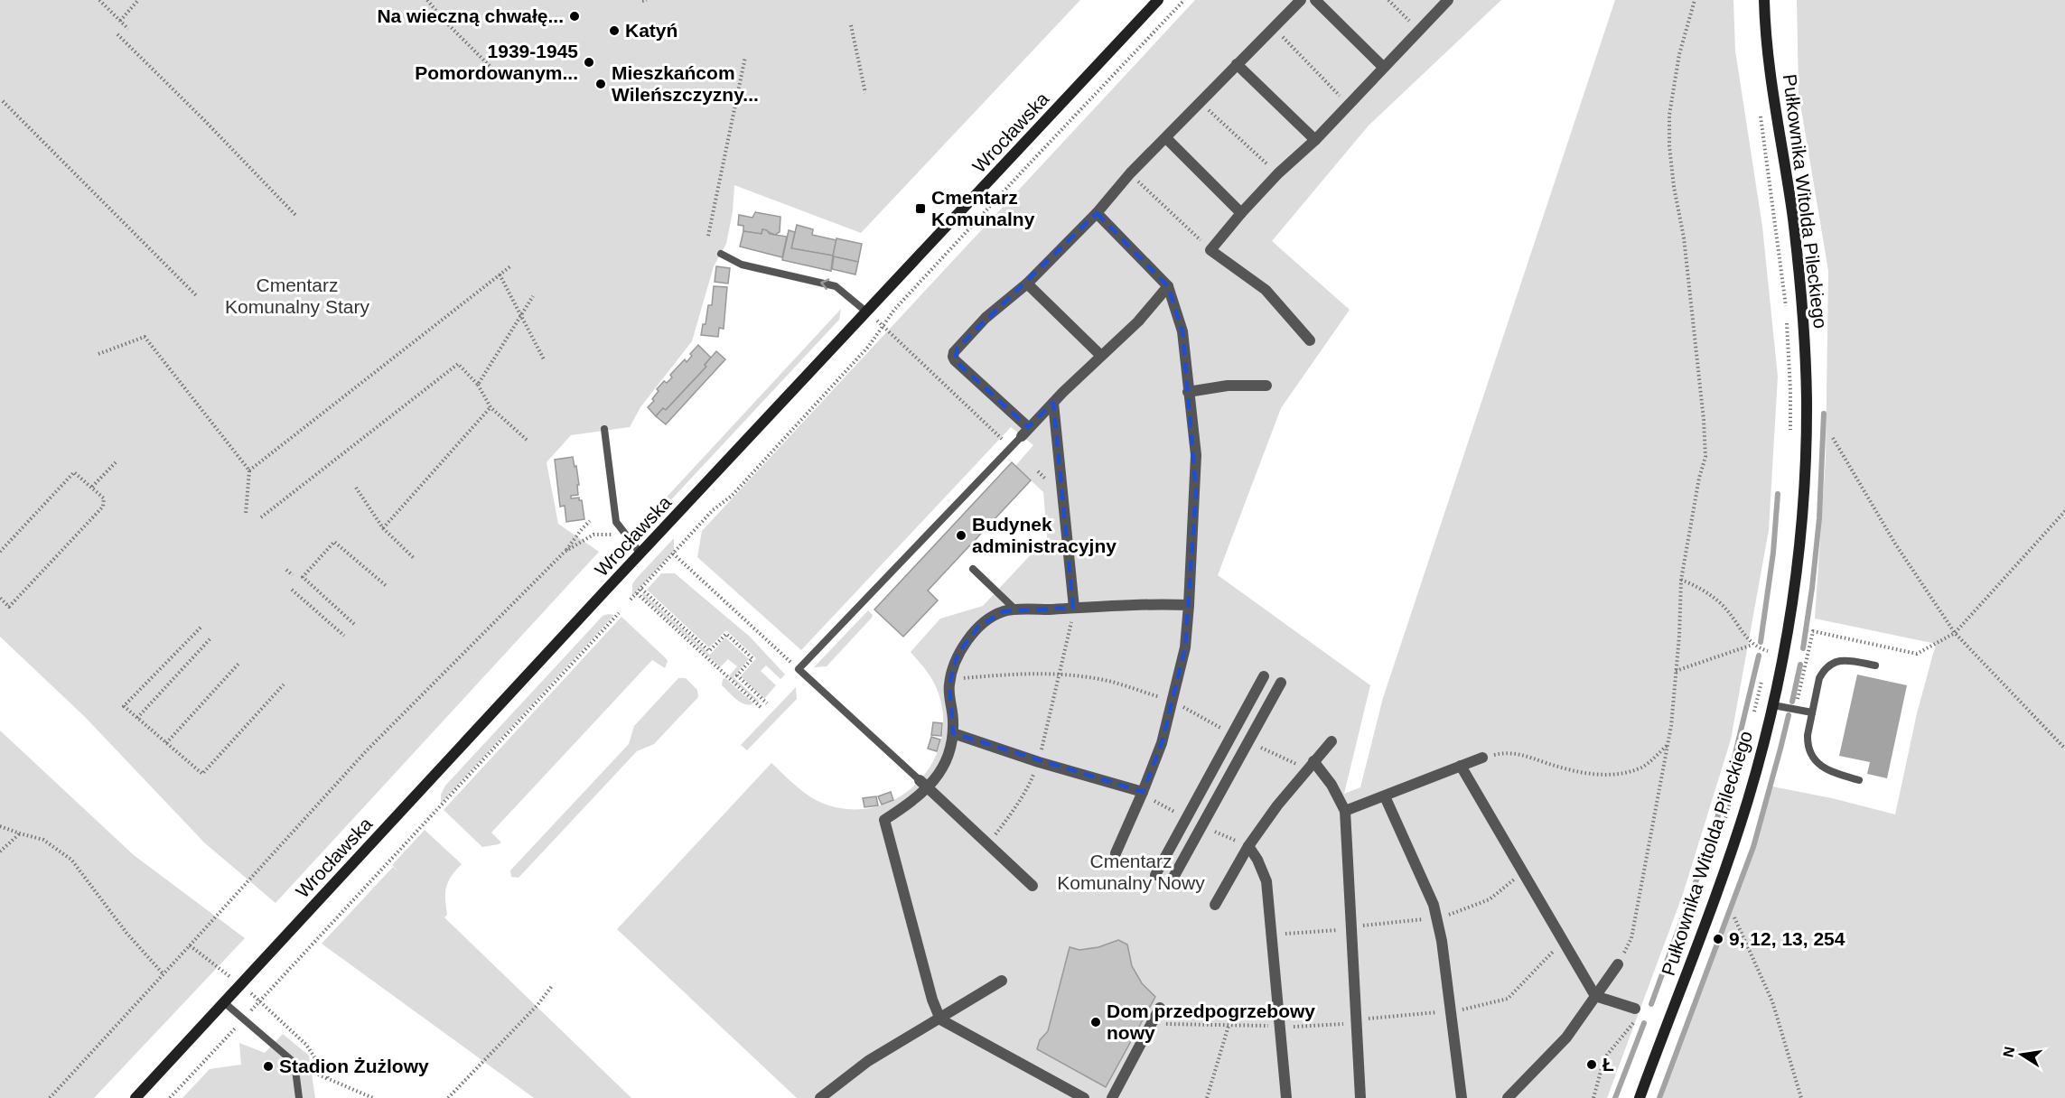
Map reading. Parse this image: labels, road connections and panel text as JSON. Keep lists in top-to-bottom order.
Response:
{
  "streets": {
    "main road": ["Wrocławska", "Pułkownika Witolda Pileckiego"]
  },
  "parks": ["Cmentarz Komunalny Stary", "Cmentarz Komunalny Nowy"],
  "places": {
    "other": [
      "Na wieczną chwałę...",
      "Katyń",
      "1939-1945 Pomordowanym...",
      "Mieszkańcom Wileńszczyzny...",
      "Budynek administracyjny",
      "9, 12, 13, 254",
      "Dom przedpogrzebowy nowy",
      "Ł",
      "Stadion Żużlowy"
    ],
    "transit": ["Cmentarz Komunalny"]
  },
  "north": "left"
}
